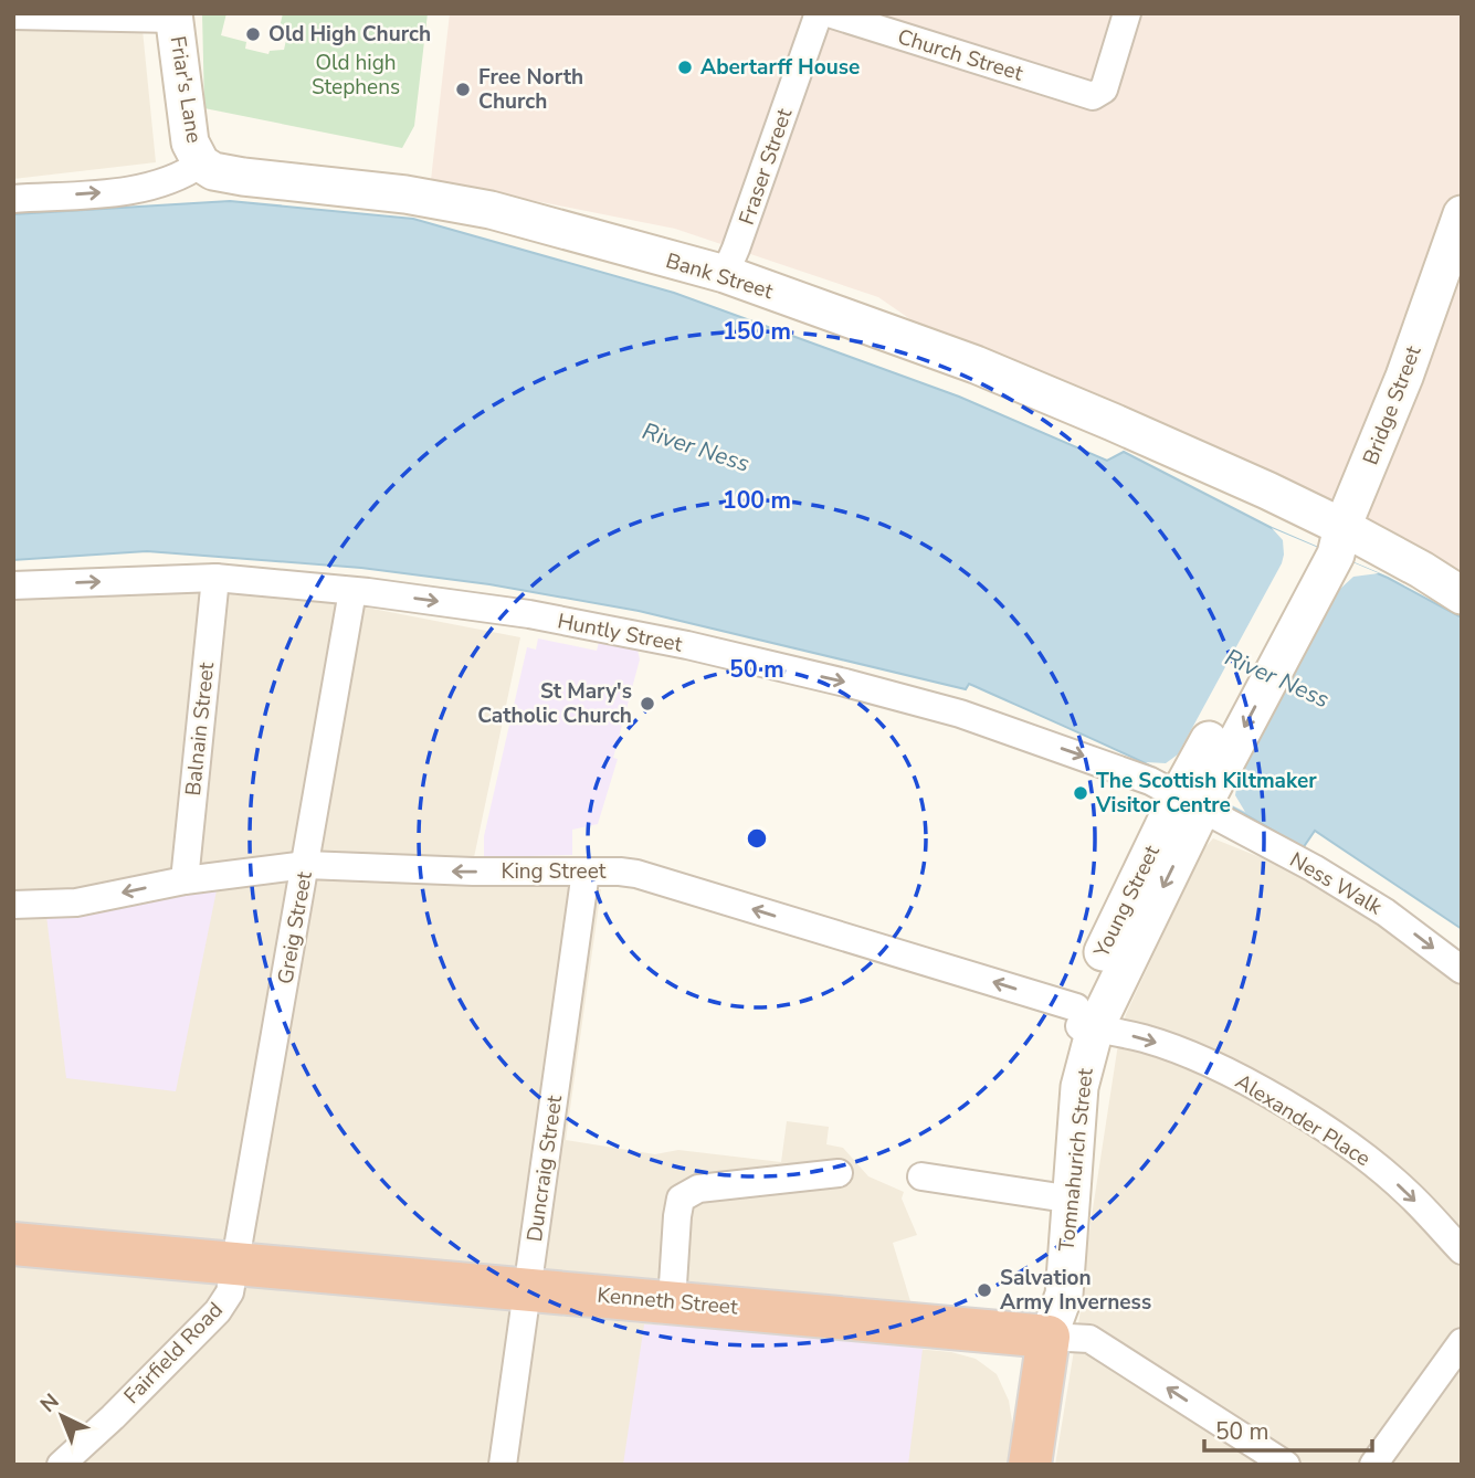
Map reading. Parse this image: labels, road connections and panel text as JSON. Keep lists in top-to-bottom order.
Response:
{
  "streets": {
    "highway": ["Tomnahurich Street", "Kenneth Street"],
    "main road": [
      "Friar's Lane",
      "Bank Street",
      "Bridge Street",
      "Young Street"
    ],
    "street": [
      "Church Street",
      "Fraser Street",
      "Huntly Street",
      "Balnain Street",
      "King Street",
      "Ness Walk",
      "Greig Street",
      "Alexander Place",
      "Duncraig Street",
      "Fairfield Road"
    ]
  },
  "crossings": [
    ["Friar's Lane", "Bank Street"],
    ["Fraser Street", "Bank Street"],
    ["Bank Street", "Bridge Street"],
    ["Bridge Street", "Huntly Street"],
    ["Bridge Street", "Ness Walk"],
    ["Bridge Street", "Young Street"],
    ["Huntly Street", "Balnain Street"],
    ["Huntly Street", "Ness Walk"],
    ["Huntly Street", "Young Street"],
    ["Huntly Street", "Greig Street"],
    ["Balnain Street", "King Street"],
    ["King Street", "Young Street"],
    ["King Street", "Greig Street"],
    ["King Street", "Alexander Place"],
    ["King Street", "Tomnahurich Street"],
    ["King Street", "Duncraig Street"],
    ["Ness Walk", "Young Street"],
    ["Young Street", "Alexander Place"],
    ["Young Street", "Tomnahurich Street"],
    ["Greig Street", "Kenneth Street"],
    ["Greig Street", "Fairfield Road"],
    ["Alexander Place", "Tomnahurich Street"],
    ["Tomnahurich Street", "Kenneth Street"],
    ["Duncraig Street", "Kenneth Street"],
    ["Kenneth Street", "Fairfield Road"]
  ],
  "one_way": [
    "Huntly Street",
    "King Street",
    "Ness Walk",
    "Alexander Place"
  ],
  "water": ["River Ness"],
  "parks": ["Old high Stephens"],
  "places": [
    "Old High Church",
    "Abertarff House",
    "Free North Church",
    "St Mary's Catholic Church",
    "The Scottish Kiltmaker Visitor Centre",
    "Salvation Army Inverness"
  ],
  "scale_bar": "50 m",
  "north": "top left",
  "rings": ["150 m", "100 m", "50 m"]
}
